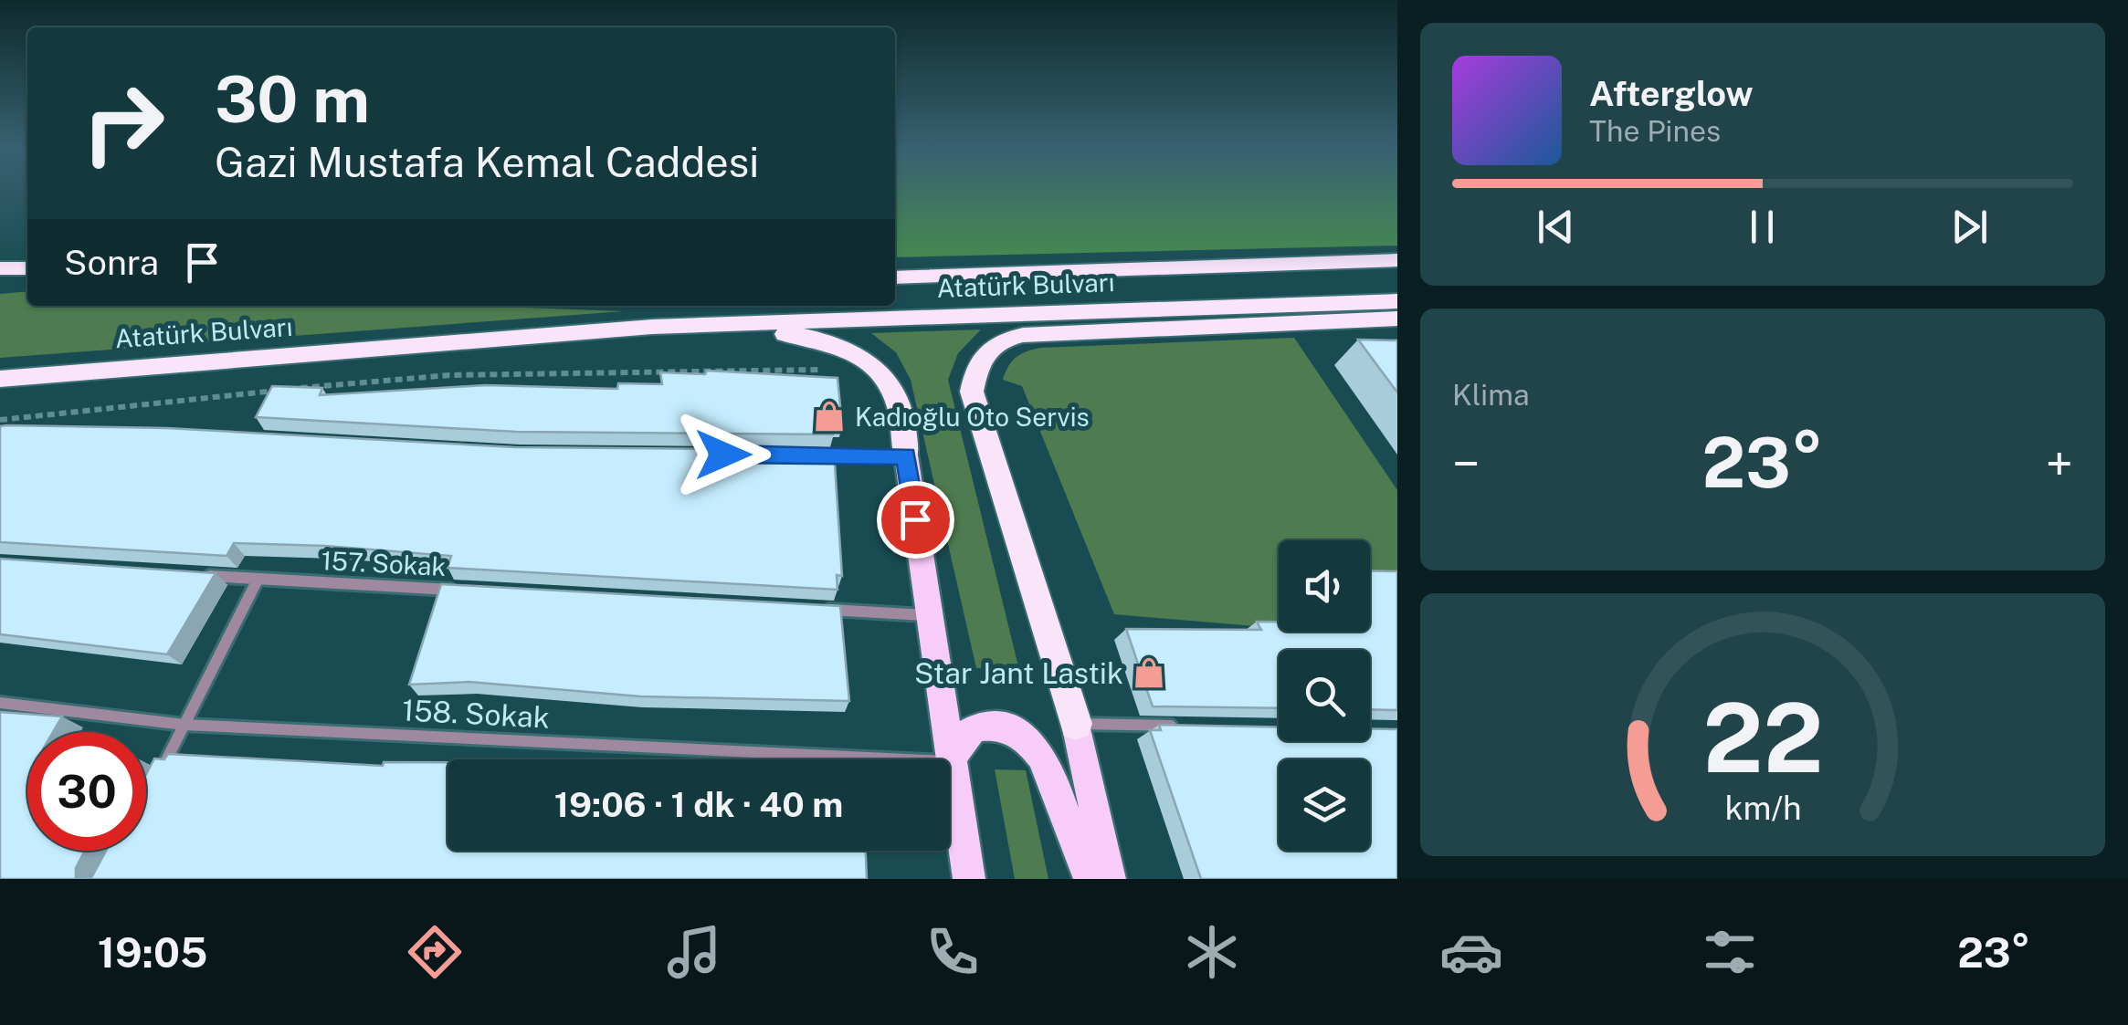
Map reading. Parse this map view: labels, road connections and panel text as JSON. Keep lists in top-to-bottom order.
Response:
{
  "streets": {
    "highway": ["Atatürk Bulvarı"],
    "street": ["157. Sokak", "158. Sokak"]
  },
  "places": {
    "shop": ["Kadıoğlu Oto Servis", "Star Jant Lastik"]
  },
  "page": {
    "turn": ["30 m", "Gazi Mustafa Kemal Caddesi"],
    "song": ["Afterglow", "The Pines"],
    "then": "Sonra",
    "tile": "Klima",
    "heat": ["−", "23°", "+"],
    "limit": "30",
    "trip": "19:06 · 1 dk · 40 m",
    "tabs": ["19:05", "23°"],
    "gauge": ["22", "km/h"]
  }
}
